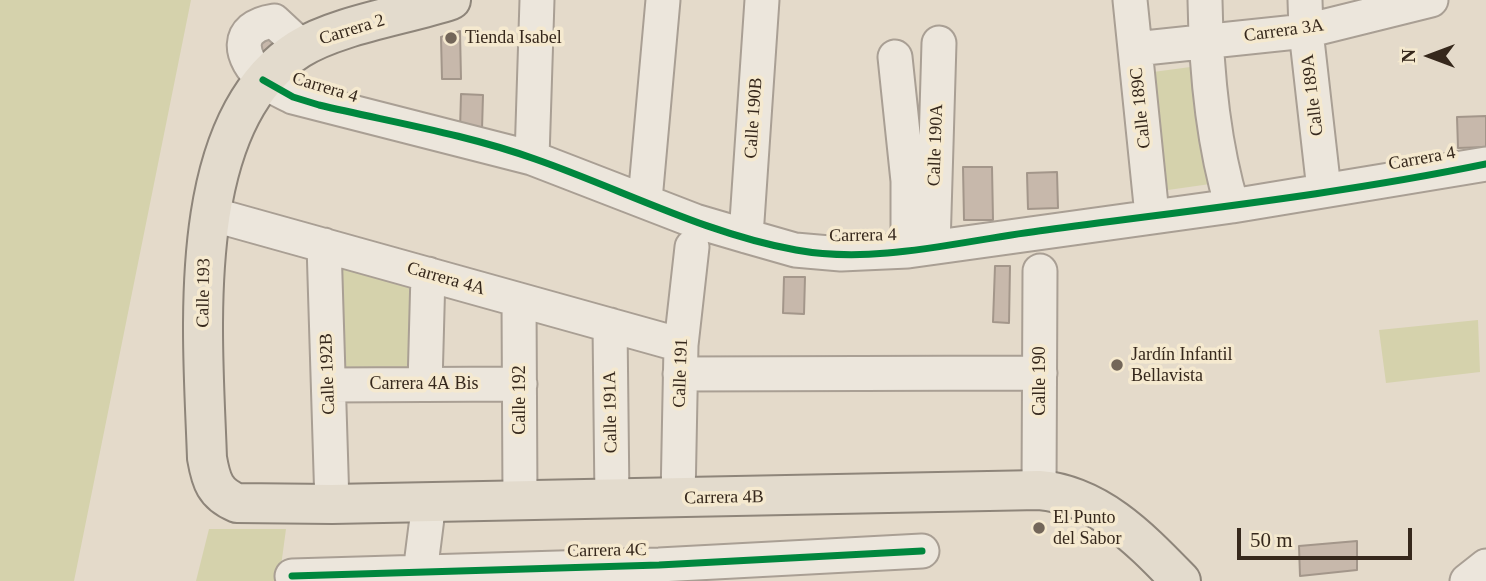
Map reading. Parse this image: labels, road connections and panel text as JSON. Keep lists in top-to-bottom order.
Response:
{
  "streets": {
    "main road": ["Carrera 2", "Calle 193", "Carrera 4B"],
    "street": [
      "Carrera 3A",
      "Carrera 4",
      "Calle 189A",
      "Calle 189C",
      "Calle 190B",
      "Calle 190A",
      "Carrera 4A",
      "Calle 191",
      "Calle 192B",
      "Calle 190",
      "Carrera 4A Bis",
      "Calle 192",
      "Calle 191A",
      "Carrera 4C"
    ]
  },
  "crossings": [
    ["Carrera 2", "Carrera 4"],
    ["Carrera 2", "Calle 193"],
    ["Carrera 3A", "Calle 189A"],
    ["Carrera 3A", "Calle 189C"],
    ["Carrera 4", "Calle 189A"],
    ["Carrera 4", "Calle 189C"],
    ["Carrera 4", "Calle 190B"],
    ["Carrera 4", "Calle 190A"],
    ["Carrera 4", "Calle 193"],
    ["Carrera 4A", "Calle 193"],
    ["Carrera 4A", "Calle 191"],
    ["Carrera 4A", "Calle 192B"],
    ["Carrera 4A", "Calle 190"],
    ["Carrera 4A", "Calle 192"],
    ["Carrera 4A", "Calle 191A"],
    ["Calle 193", "Carrera 4B"],
    ["Calle 191", "Carrera 4B"],
    ["Calle 192B", "Carrera 4A Bis"],
    ["Calle 192B", "Carrera 4B"],
    ["Calle 190", "Carrera 4B"],
    ["Carrera 4A Bis", "Calle 192"],
    ["Calle 192", "Carrera 4B"],
    ["Calle 191A", "Carrera 4B"]
  ],
  "places": ["Tienda Isabel", "Jardín Infantil Bellavista", "El Punto del Sabor"],
  "scale_bar": "50 m",
  "north": "left"
}
